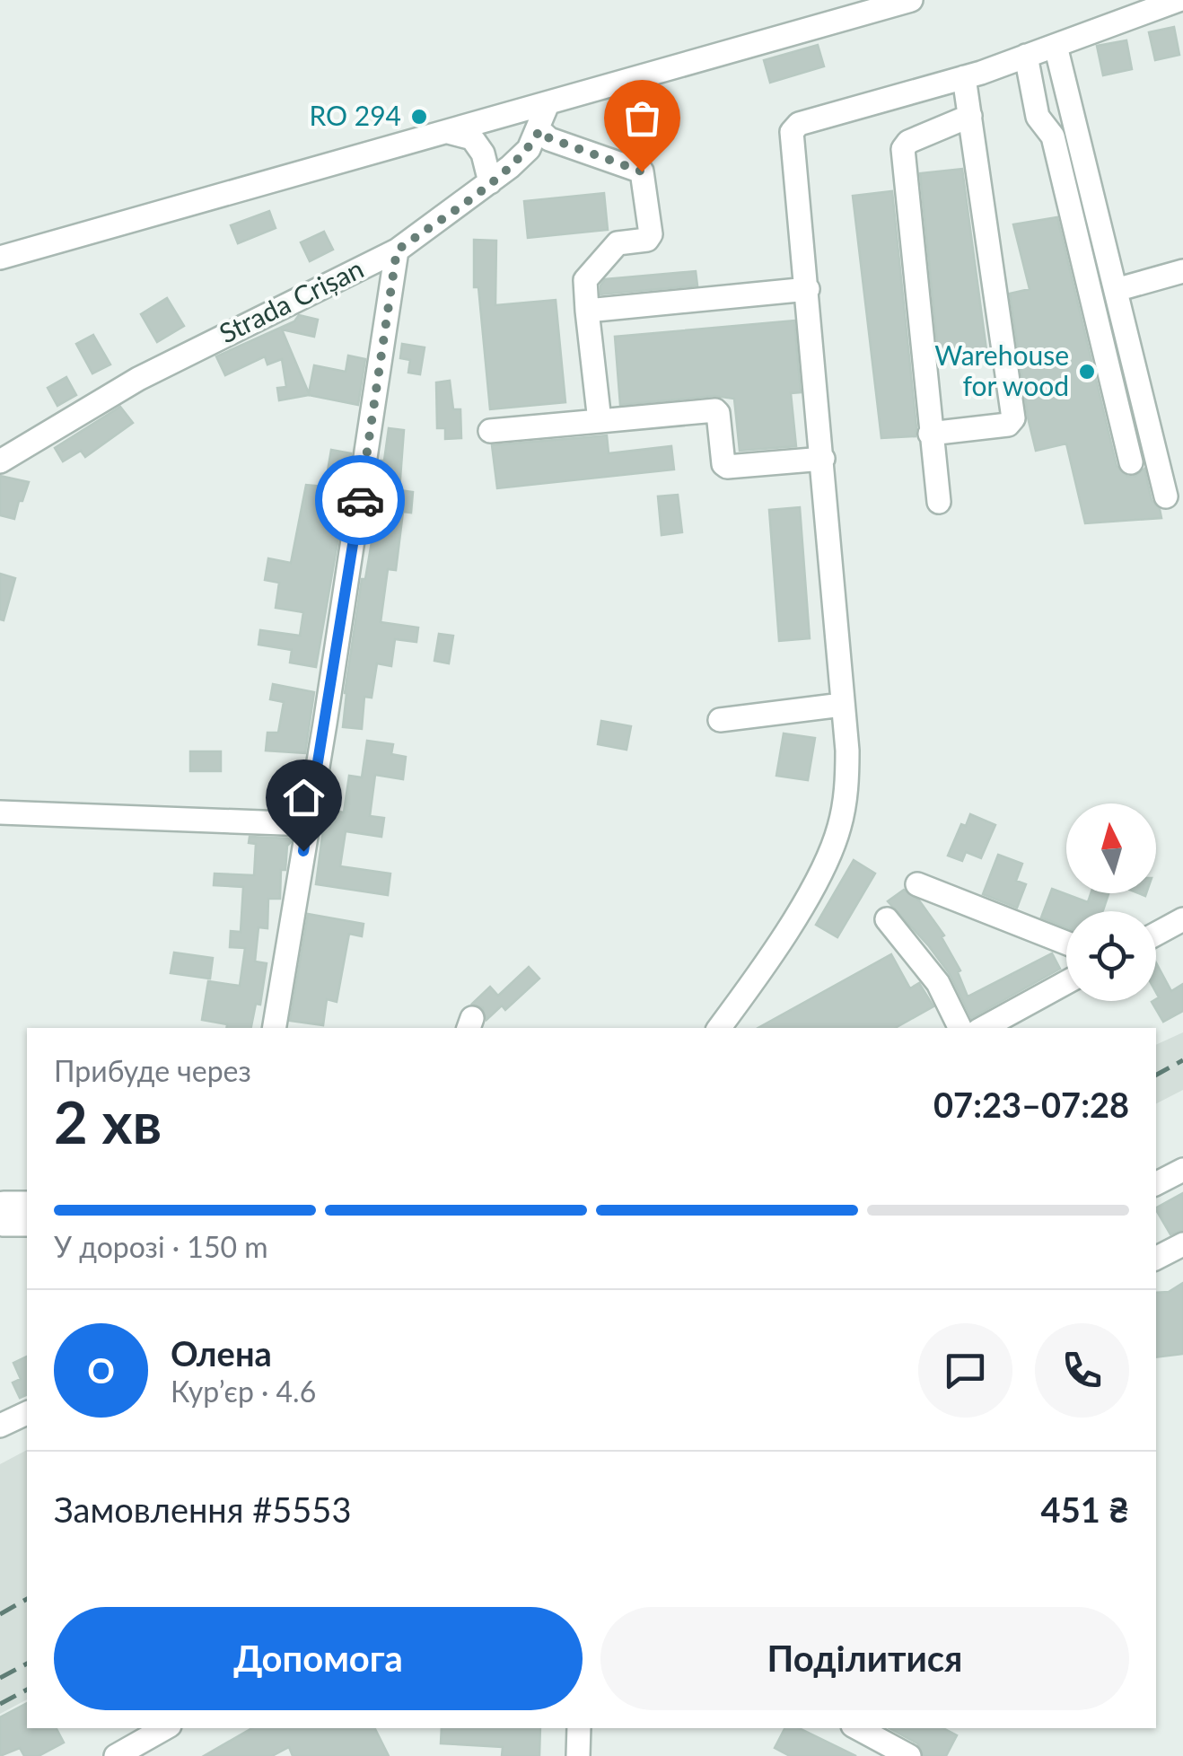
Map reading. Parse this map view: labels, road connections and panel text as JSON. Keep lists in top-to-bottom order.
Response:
{
  "streets": {
    "street": ["Strada Crișan"]
  },
  "places": ["RO 294", "Warehouse for wood"],
  "north": "top",
  "page": {
    "heading": ["2 хв", "Прибуде через", "07:23–07:28"],
    "panel": [
      "Олена",
      "Кур’єр · 4.6",
      "Замовлення #5553",
      "451 ₴"
    ],
    "bar": "У дорозі · 150 m",
    "round": "О",
    "buttons": ["Допомога", "Поділитися"]
  }
}
